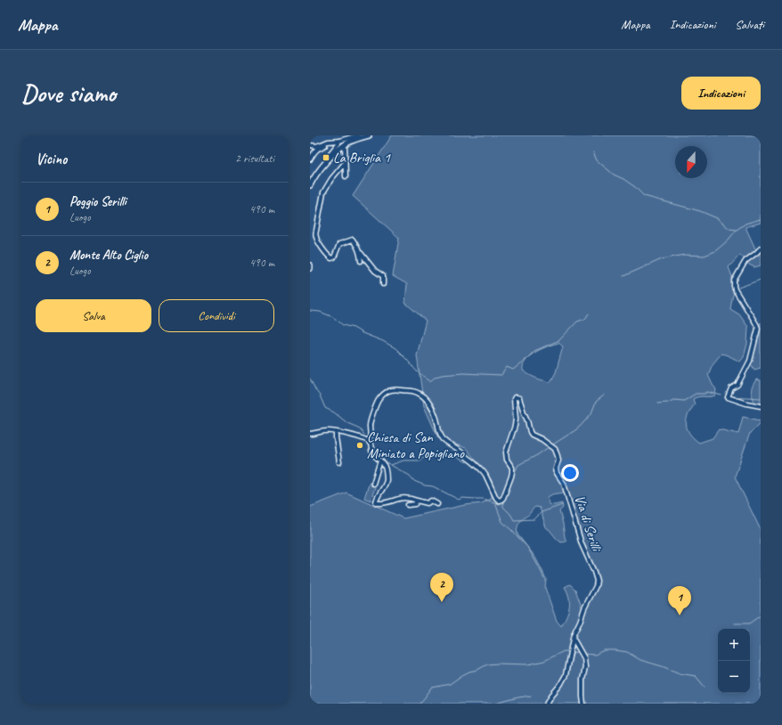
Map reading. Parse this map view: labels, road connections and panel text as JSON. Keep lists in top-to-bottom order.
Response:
{
  "streets": {
    "street": ["Via di Serilli"]
  },
  "places": {
    "transit": ["La Briglia 1"],
    "other": ["Chiesa di San Miniato a Popigliano"]
  },
  "north": "bottom",
  "page": {
    "header": "Mappa",
    "nav": ["Mappa", "Indicazioni", "Salvati"],
    "buttons": [
      "Indicazioni",
      ["Salva", "Condividi"]
    ],
    "title": "Dove siamo",
    "heading": ["Vicino", "2 risultati"],
    "list": [
      {
        "mark": "1",
        "name": "Poggio Serilli",
        "note": "Luogo",
        "value": "490 m"
      },
      {
        "mark": "2",
        "name": "Monte Alto Ciglio",
        "note": "Luogo",
        "value": "490 m"
      }
    ],
    "pins": ["2", "1"],
    "map_buttons": ["+", "−"]
  }
}
